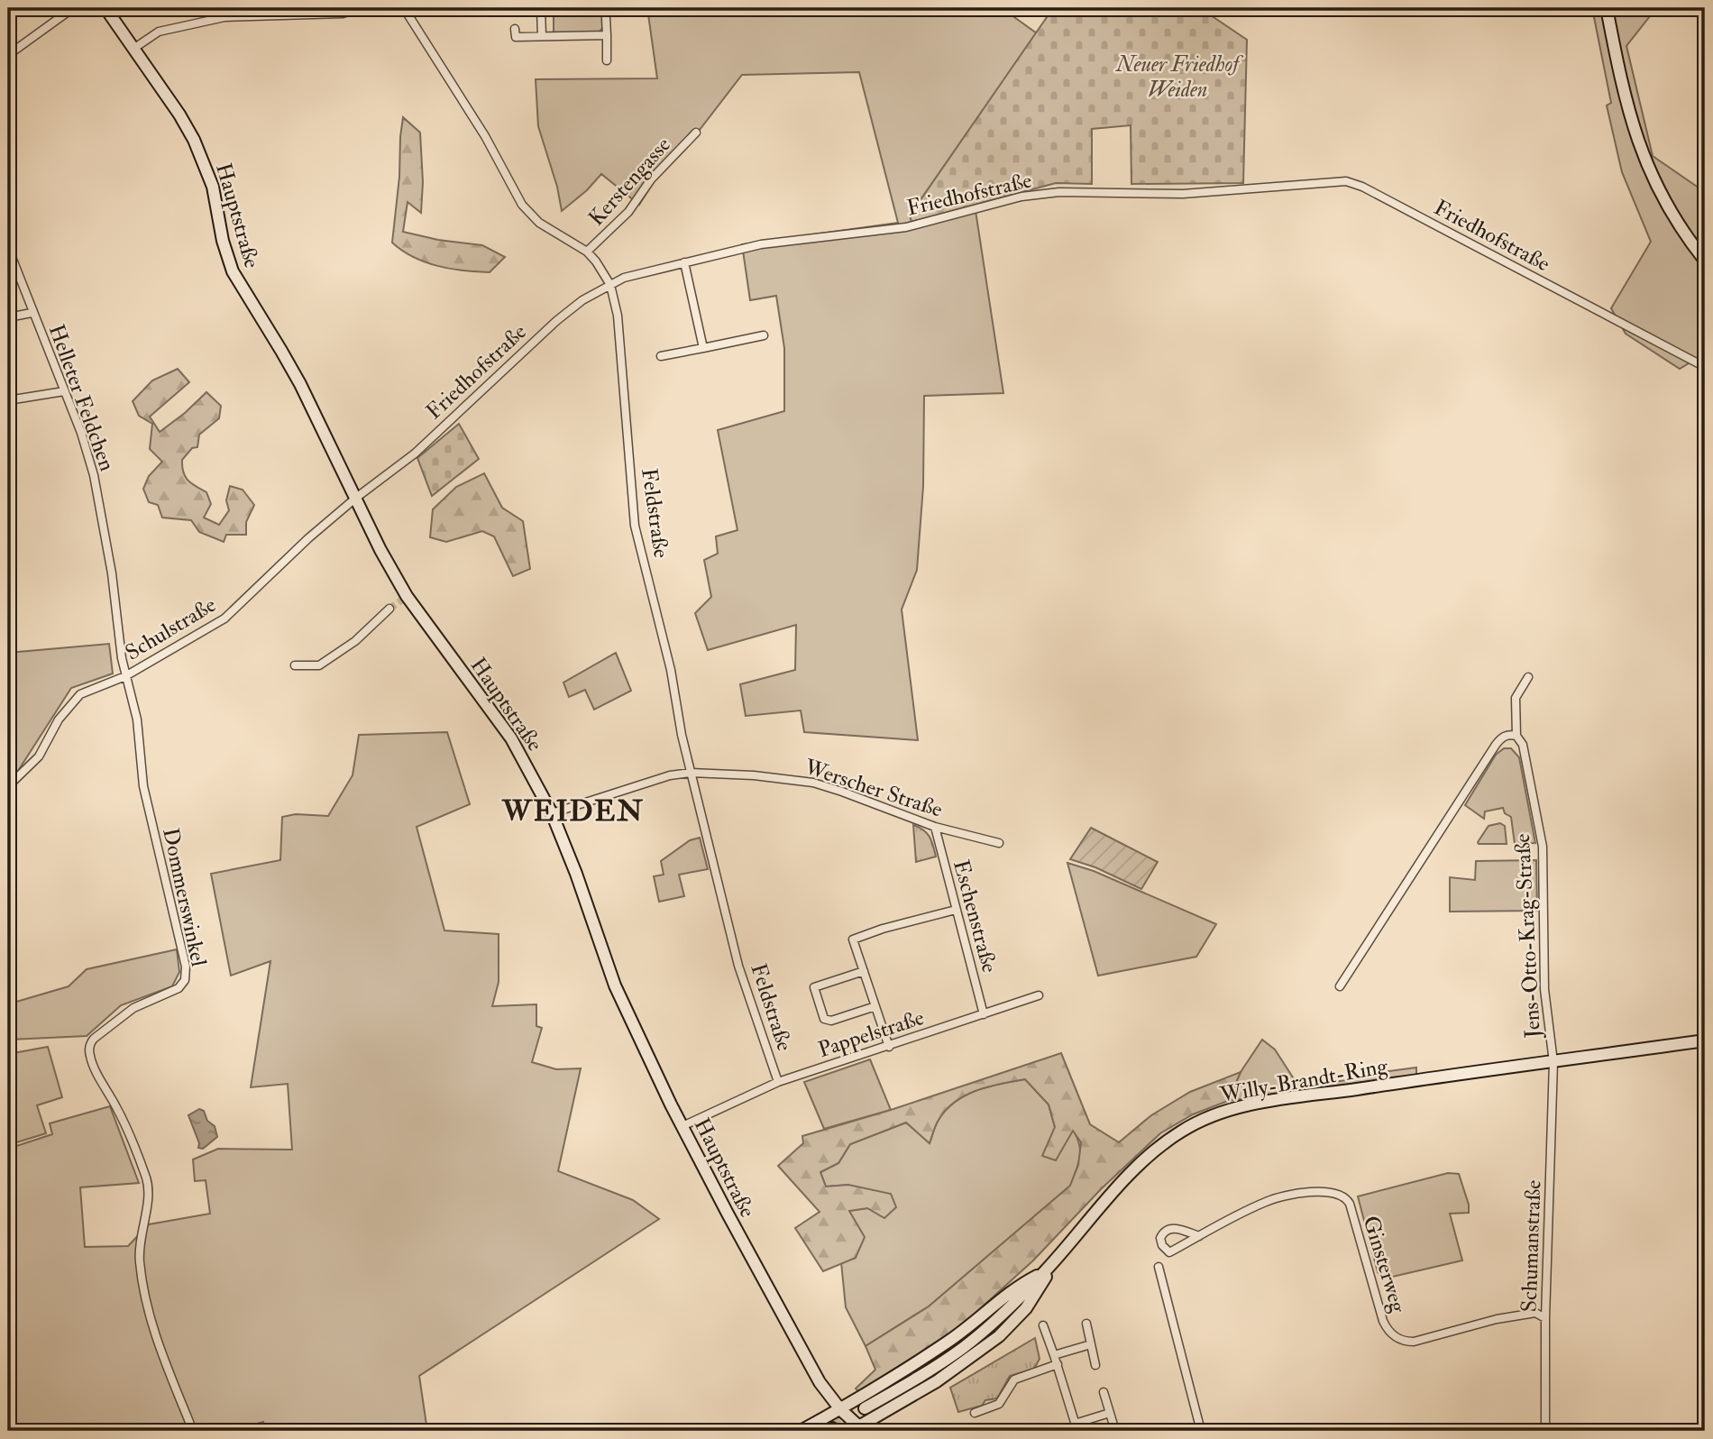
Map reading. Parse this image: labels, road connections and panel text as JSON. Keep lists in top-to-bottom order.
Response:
{
  "streets": {
    "main road": ["Hauptstraße", "Willy-Brandt-Ring"],
    "street": [
      "Kerstengasse",
      "Friedhofstraße",
      "Helleter Feldchen",
      "Feldstraße",
      "Schulstraße",
      "Werscher Straße",
      "Dommerswinkel",
      "Eschenstraße",
      "Jens-Otto-Krag-Straße",
      "Pappelstraße",
      "Schumanstraße",
      "Ginsterweg"
    ]
  },
  "crossings": [
    ["Kerstengasse", "Feldstraße"],
    ["Friedhofstraße", "Hauptstraße"],
    ["Friedhofstraße", "Feldstraße"],
    ["Friedhofstraße", "Schulstraße"],
    ["Hauptstraße", "Schulstraße"],
    ["Hauptstraße", "Werscher Straße"],
    ["Hauptstraße", "Pappelstraße"],
    ["Helleter Feldchen", "Schulstraße"],
    ["Helleter Feldchen", "Dommerswinkel"],
    ["Feldstraße", "Werscher Straße"],
    ["Feldstraße", "Pappelstraße"],
    ["Schulstraße", "Dommerswinkel"],
    ["Werscher Straße", "Eschenstraße"],
    ["Eschenstraße", "Pappelstraße"],
    ["Jens-Otto-Krag-Straße", "Willy-Brandt-Ring"],
    ["Jens-Otto-Krag-Straße", "Schumanstraße"],
    ["Willy-Brandt-Ring", "Schumanstraße"],
    ["Schumanstraße", "Ginsterweg"]
  ],
  "districts": ["WEIDEN"],
  "parks": ["Neuer Friedhof Weiden"]
}
